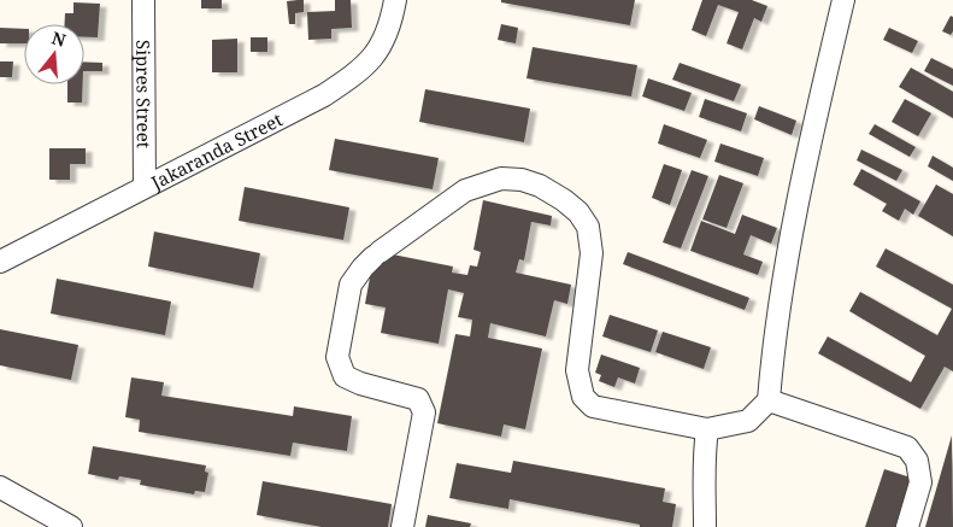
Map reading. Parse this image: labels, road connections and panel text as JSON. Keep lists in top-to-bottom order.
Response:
{
  "streets": {
    "street": ["Sipres Street", "Jakaranda Street"]
  },
  "crossings": [
    ["Sipres Street", "Jakaranda Street"]
  ],
  "north": "top"
}
